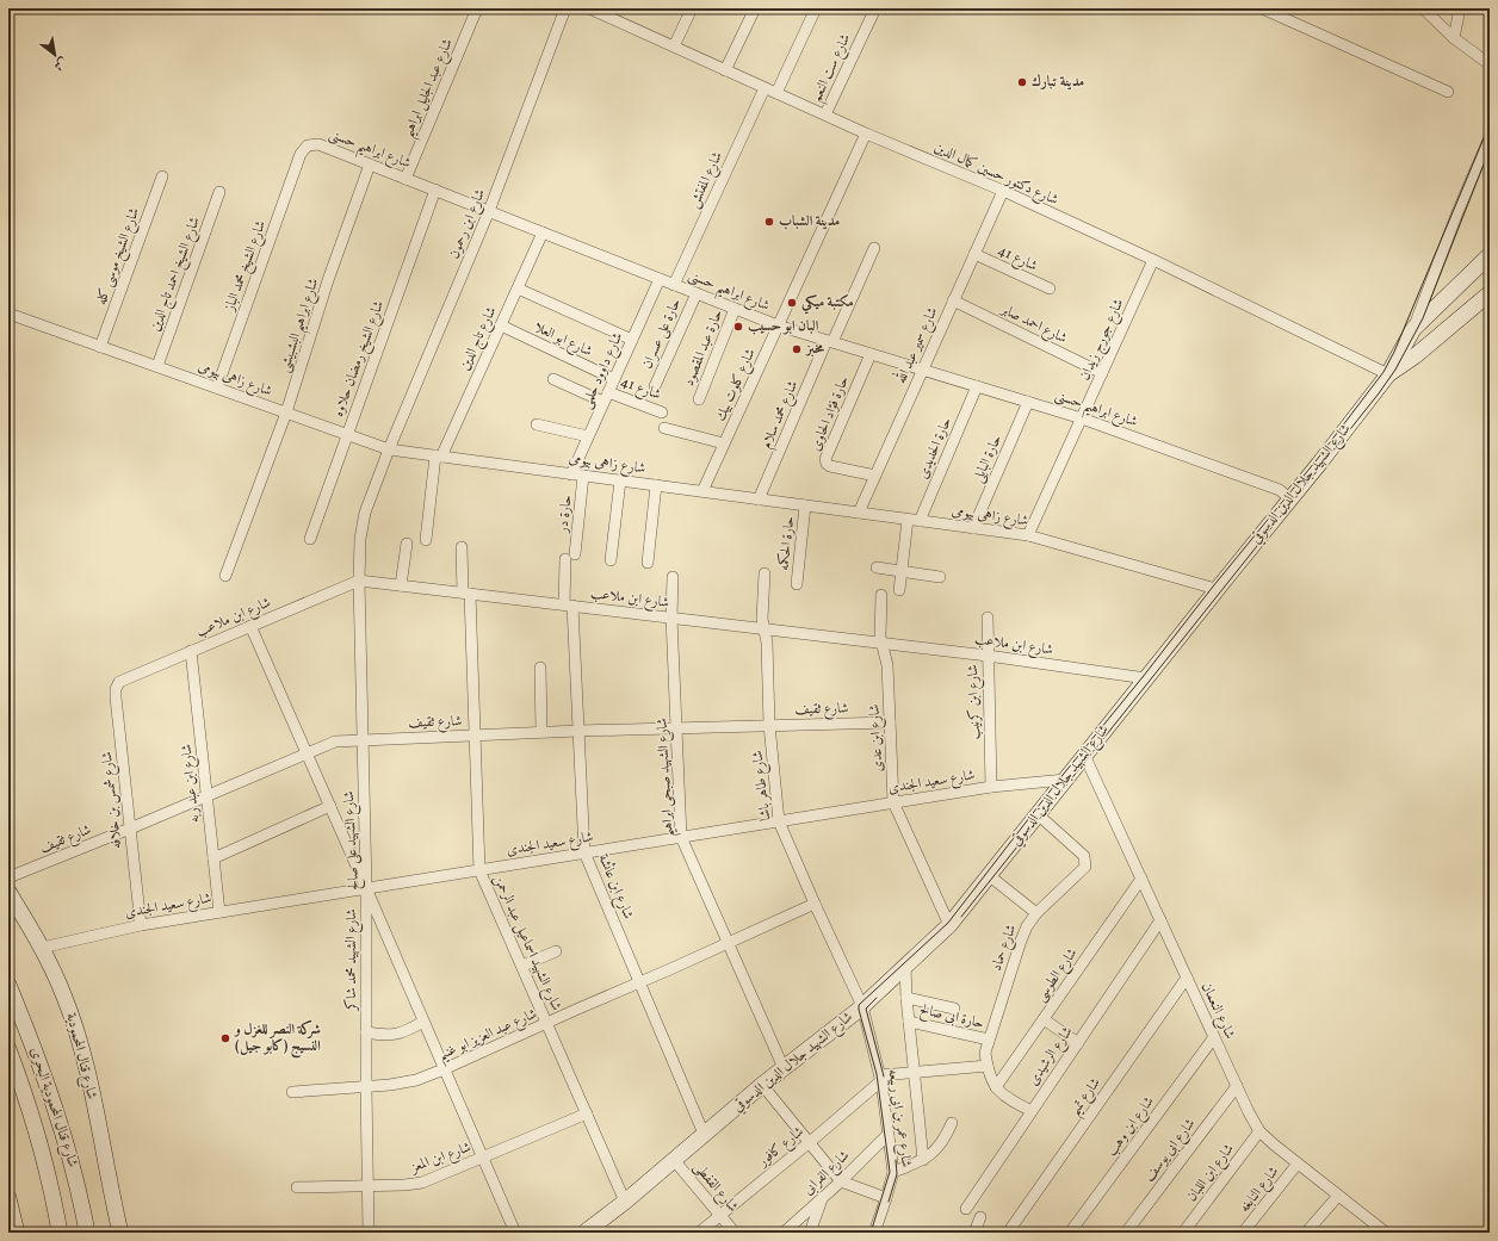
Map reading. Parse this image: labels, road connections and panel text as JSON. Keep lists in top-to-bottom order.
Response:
{
  "streets": {
    "main road": ["شارع الشهيد جلال الدين الدسوقي", "شارع قنال المحمودية", "شارع قنال المحمودية البحرى"],
    "street": [
      "شارع ست النعم",
      "شارع عبد الجليل ابراهيم",
      "شارع ابراهيم حسنى",
      "شارع دكتور حسين كمال الدين",
      "شارع المفتش",
      "شارع ابن رحمون",
      "شارع الشيخ موسى كله",
      "شارع 41",
      "شارع الشيخ محمد الباز",
      "شارع الشيخ احمد تاج الدين",
      "شارع احمد صابر",
      "شارع ابراهيم البشبيشى",
      "حارة على عسران",
      "شارع تاج الدين",
      "شارع ابو العلا",
      "شارع جورج زيدان",
      "شارع سمير عبد الله",
      "حارة عبد المقصود",
      "شارع الشيخ رمضان حلاوه",
      "شارع داوود حلمى",
      "شارع زاهى بيومى",
      "شارع كلوت بيك",
      "حارة فؤاد الحاوى",
      "شارع محمد سلام",
      "حارة الحديدى",
      "حارة البابلى",
      "حارة در",
      "حارة الحكمه",
      "شارع ابن ملاعب",
      "شارع ابن كرنيب",
      "شارع ثقيف",
      "شارع ابن عدى",
      "شارع الشهيد صبحى ابراهيم",
      "شارع سعيد الجندى",
      "شارع ابن عبد ربه",
      "شارع طاهر باشا",
      "شارع شمس بن خلافه",
      "شارع الشهيد على صالح",
      "شارع ابن عائشة",
      "شارع الشهيد اسماعيل عبد الرحمن",
      "شارع حماد",
      "شارع الشهيد محمد شاكر",
      "شارع الطوسى",
      "شارع النعمان",
      "حارة ابى صالح",
      "شارع عبد العزيز ابو غنيم",
      "شارع الرشيدى",
      "شارع تميم",
      "شارع عمر بن ابى ربيعه",
      "شارع ابن وهب",
      "شارع كافور",
      "شارع ابى يوسف",
      "شارع ابن المعز",
      "شارع الفرابى",
      "شارع ابن اللبان",
      "شارع القفطى",
      "شارع النابغه"
    ]
  },
  "crossings": [
    ["شارع ست النعم", "شارع دكتور حسين كمال الدين"],
    ["شارع عبد الجليل ابراهيم", "شارع ابراهيم حسنى"],
    ["شارع ابراهيم حسنى", "شارع المفتش"],
    ["شارع ابراهيم حسنى", "شارع ابن رحمون"],
    ["شارع ابراهيم حسنى", "شارع الشيخ محمد الباز"],
    ["شارع ابراهيم حسنى", "شارع ابراهيم البشبيشى"],
    ["شارع ابراهيم حسنى", "حارة على عسران"],
    ["شارع ابراهيم حسنى", "شارع تاج الدين"],
    ["شارع ابراهيم حسنى", "شارع جورج زيدان"],
    ["شارع ابراهيم حسنى", "شارع سمير عبد الله"],
    ["شارع ابراهيم حسنى", "حارة عبد المقصود"],
    ["شارع ابراهيم حسنى", "شارع الشيخ رمضان حلاوه"],
    ["شارع ابراهيم حسنى", "شارع داوود حلمى"],
    ["شارع ابراهيم حسنى", "شارع كلوت بيك"],
    ["شارع ابراهيم حسنى", "حارة فؤاد الحاوى"],
    ["شارع ابراهيم حسنى", "شارع محمد سلام"],
    ["شارع ابراهيم حسنى", "حارة الحديدى"],
    ["شارع ابراهيم حسنى", "حارة البابلى"],
    ["شارع ابراهيم حسنى", "شارع الشهيد جلال الدين الدسوقي"],
    ["شارع دكتور حسين كمال الدين", "شارع المفتش"],
    ["شارع دكتور حسين كمال الدين", "شارع جورج زيدان"],
    ["شارع دكتور حسين كمال الدين", "شارع سمير عبد الله"],
    ["شارع دكتور حسين كمال الدين", "شارع كلوت بيك"],
    ["شارع دكتور حسين كمال الدين", "شارع الشهيد جلال الدين الدسوقي"],
    ["شارع ابن رحمون", "شارع زاهى بيومى"],
    ["شارع ابن رحمون", "شارع الشهيد على صالح"],
    ["شارع الشيخ موسى كله", "شارع زاهى بيومى"],
    ["شارع 41", "شارع سمير عبد الله"],
    ["شارع 41", "شارع داوود حلمى"],
    ["شارع الشيخ محمد الباز", "شارع زاهى بيومى"],
    ["شارع الشيخ احمد تاج الدين", "شارع زاهى بيومى"],
    ["شارع احمد صابر", "شارع جورج زيدان"],
    ["شارع احمد صابر", "شارع سمير عبد الله"],
    ["شارع ابراهيم البشبيشى", "شارع زاهى بيومى"],
    ["شارع تاج الدين", "شارع ابو العلا"],
    ["شارع تاج الدين", "شارع زاهى بيومى"],
    ["شارع ابو العلا", "شارع داوود حلمى"],
    ["شارع جورج زيدان", "شارع زاهى بيومى"],
    ["شارع سمير عبد الله", "شارع زاهى بيومى"],
    ["شارع سمير عبد الله", "حارة فؤاد الحاوى"],
    ["شارع الشيخ رمضان حلاوه", "شارع زاهى بيومى"],
    ["شارع داوود حلمى", "شارع زاهى بيومى"],
    ["شارع زاهى بيومى", "شارع كلوت بيك"],
    ["شارع زاهى بيومى", "شارع محمد سلام"],
    ["شارع زاهى بيومى", "حارة الحديدى"],
    ["شارع زاهى بيومى", "حارة البابلى"],
    ["شارع زاهى بيومى", "شارع الشهيد جلال الدين الدسوقي"],
    ["شارع زاهى بيومى", "حارة در"],
    ["شارع زاهى بيومى", "حارة الحكمه"],
    ["شارع زاهى بيومى", "شارع الشهيد على صالح"],
    ["شارع الشهيد جلال الدين الدسوقي", "شارع ابن ملاعب"],
    ["شارع الشهيد جلال الدين الدسوقي", "شارع ابن عدى"],
    ["شارع الشهيد جلال الدين الدسوقي", "شارع الشهيد صبحى ابراهيم"],
    ["شارع الشهيد جلال الدين الدسوقي", "شارع سعيد الجندى"],
    ["شارع الشهيد جلال الدين الدسوقي", "شارع طاهر باشا"],
    ["شارع الشهيد جلال الدين الدسوقي", "شارع ابن عائشة"],
    ["شارع الشهيد جلال الدين الدسوقي", "شارع الشهيد اسماعيل عبد الرحمن"],
    ["شارع الشهيد جلال الدين الدسوقي", "شارع حماد"],
    ["شارع الشهيد جلال الدين الدسوقي", "شارع النعمان"],
    ["شارع الشهيد جلال الدين الدسوقي", "شارع عمر بن ابى ربيعه"],
    ["شارع الشهيد جلال الدين الدسوقي", "شارع القفطى"],
    ["حارة در", "شارع ابن ملاعب"],
    ["حارة در", "شارع ابن عائشة"],
    ["شارع ابن ملاعب", "شارع ابن كرنيب"],
    ["شارع ابن ملاعب", "شارع ابن عدى"],
    ["شارع ابن ملاعب", "شارع الشهيد صبحى ابراهيم"],
    ["شارع ابن ملاعب", "شارع ابن عبد ربه"],
    ["شارع ابن ملاعب", "شارع طاهر باشا"],
    ["شارع ابن ملاعب", "شارع شمس بن خلافه"],
    ["شارع ابن ملاعب", "شارع الشهيد على صالح"],
    ["شارع ابن ملاعب", "شارع ابن عائشة"],
    ["شارع ابن ملاعب", "شارع الشهيد اسماعيل عبد الرحمن"],
    ["شارع ابن ملاعب", "شارع الشهيد محمد شاكر"],
    ["شارع ابن كرنيب", "شارع سعيد الجندى"],
    ["شارع ثقيف", "شارع ابن عدى"],
    ["شارع ثقيف", "شارع الشهيد صبحى ابراهيم"],
    ["شارع ثقيف", "شارع ابن عبد ربه"],
    ["شارع ثقيف", "شارع طاهر باشا"],
    ["شارع ثقيف", "شارع شمس بن خلافه"],
    ["شارع ثقيف", "شارع الشهيد على صالح"],
    ["شارع ثقيف", "شارع ابن عائشة"],
    ["شارع ثقيف", "شارع الشهيد اسماعيل عبد الرحمن"],
    ["شارع ثقيف", "شارع الشهيد محمد شاكر"],
    ["شارع ابن عدى", "شارع سعيد الجندى"],
    ["شارع الشهيد صبحى ابراهيم", "شارع سعيد الجندى"],
    ["شارع الشهيد صبحى ابراهيم", "شارع عبد العزيز ابو غنيم"],
    ["شارع سعيد الجندى", "شارع ابن عبد ربه"],
    ["شارع سعيد الجندى", "شارع طاهر باشا"],
    ["شارع سعيد الجندى", "شارع شمس بن خلافه"],
    ["شارع سعيد الجندى", "شارع الشهيد على صالح"],
    ["شارع سعيد الجندى", "شارع ابن عائشة"],
    ["شارع سعيد الجندى", "شارع الشهيد اسماعيل عبد الرحمن"],
    ["شارع سعيد الجندى", "شارع الشهيد محمد شاكر"],
    ["شارع سعيد الجندى", "شارع قنال المحمودية"],
    ["شارع طاهر باشا", "شارع عبد العزيز ابو غنيم"],
    ["شارع طاهر باشا", "شارع عمر بن ابى ربيعه"],
    ["شارع الشهيد على صالح", "شارع الشهيد محمد شاكر"],
    ["شارع الشهيد على صالح", "شارع عبد العزيز ابو غنيم"],
    ["شارع الشهيد على صالح", "شارع ابن المعز"],
    ["شارع ابن عائشة", "شارع عبد العزيز ابو غنيم"],
    ["شارع الشهيد اسماعيل عبد الرحمن", "شارع عبد العزيز ابو غنيم"],
    ["شارع الشهيد اسماعيل عبد الرحمن", "شارع ابن المعز"],
    ["شارع حماد", "شارع الطوسى"],
    ["شارع حماد", "حارة ابى صالح"],
    ["شارع حماد", "شارع الرشيدى"],
    ["شارع الشهيد محمد شاكر", "شارع عبد العزيز ابو غنيم"],
    ["شارع الشهيد محمد شاكر", "شارع ابن المعز"],
    ["شارع الطوسى", "شارع النعمان"],
    ["شارع النعمان", "شارع الرشيدى"],
    ["شارع النعمان", "شارع تميم"],
    ["شارع النعمان", "شارع ابن وهب"],
    ["شارع النعمان", "شارع ابى يوسف"],
    ["شارع النعمان", "شارع ابن اللبان"],
    ["شارع النعمان", "شارع النابغه"],
    ["شارع عمر بن ابى ربيعه", "شارع كافور"],
    ["شارع عمر بن ابى ربيعه", "شارع الفرابى"],
    ["شارع كافور", "شارع القفطى"]
  ],
  "places": [
    "مدينة تبارك",
    "مدينة الشباب",
    "مكتبة ميكي",
    "البان ابو حسيب",
    "مخبز",
    "شركة النصر للغزل و النسيج (كابو جيل)"
  ],
  "north": "bottom right"
}
